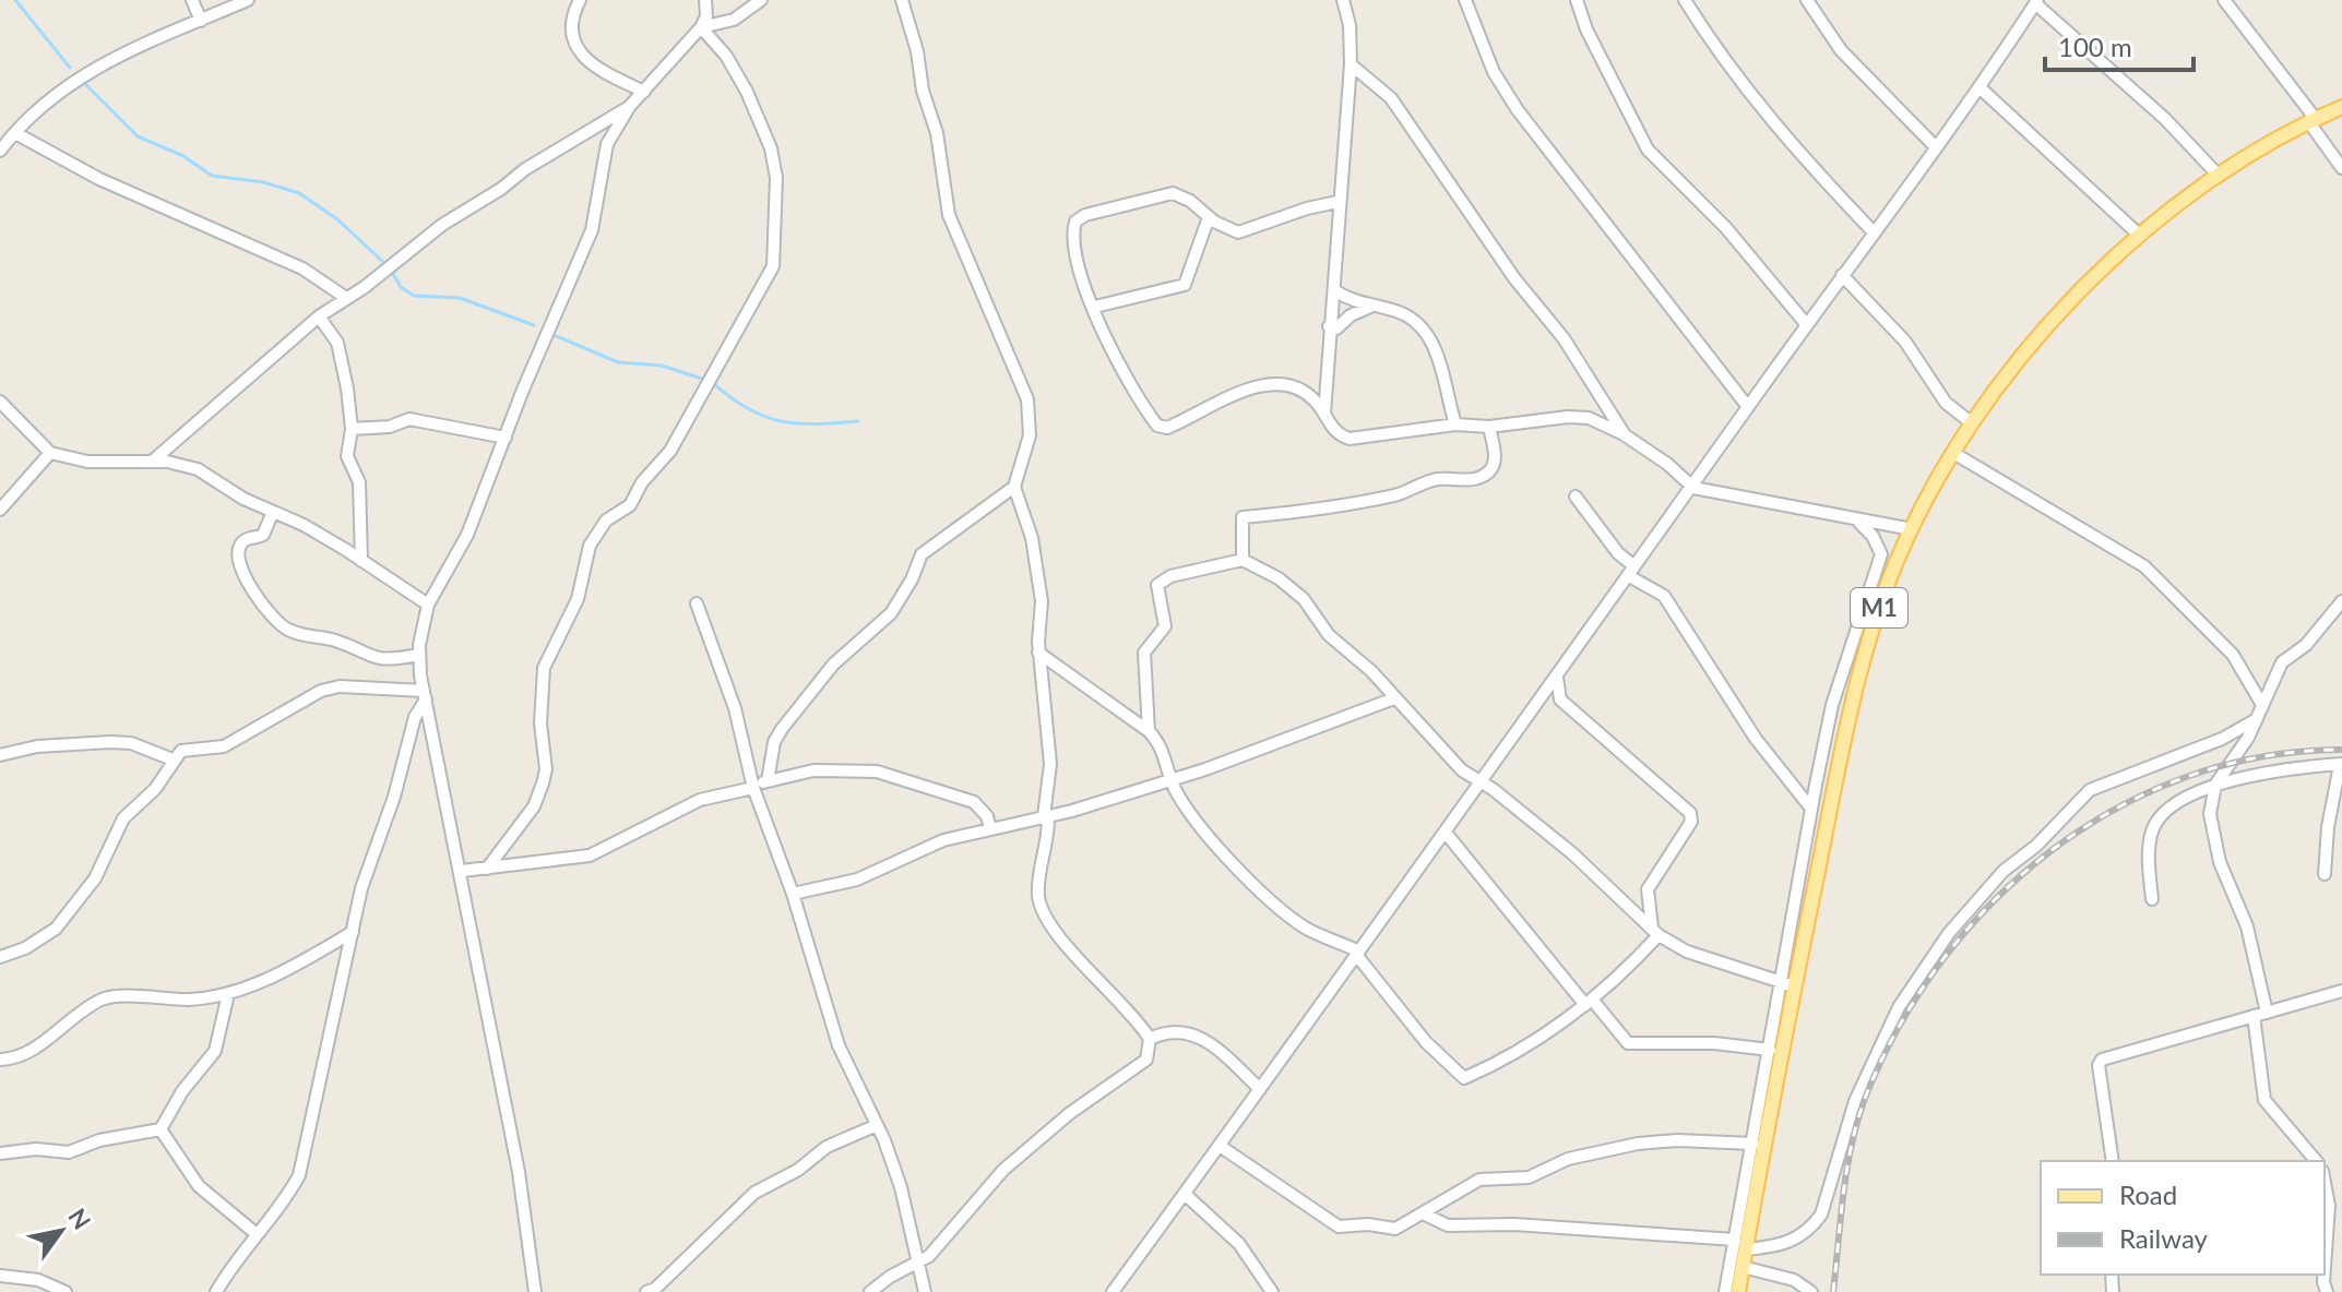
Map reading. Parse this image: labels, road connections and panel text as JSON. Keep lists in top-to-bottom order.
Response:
{
  "streets": {
    "main road": ["M1"]
  },
  "legend": ["Road", "Railway"],
  "scale_bar": "100 m",
  "north": "top right"
}
